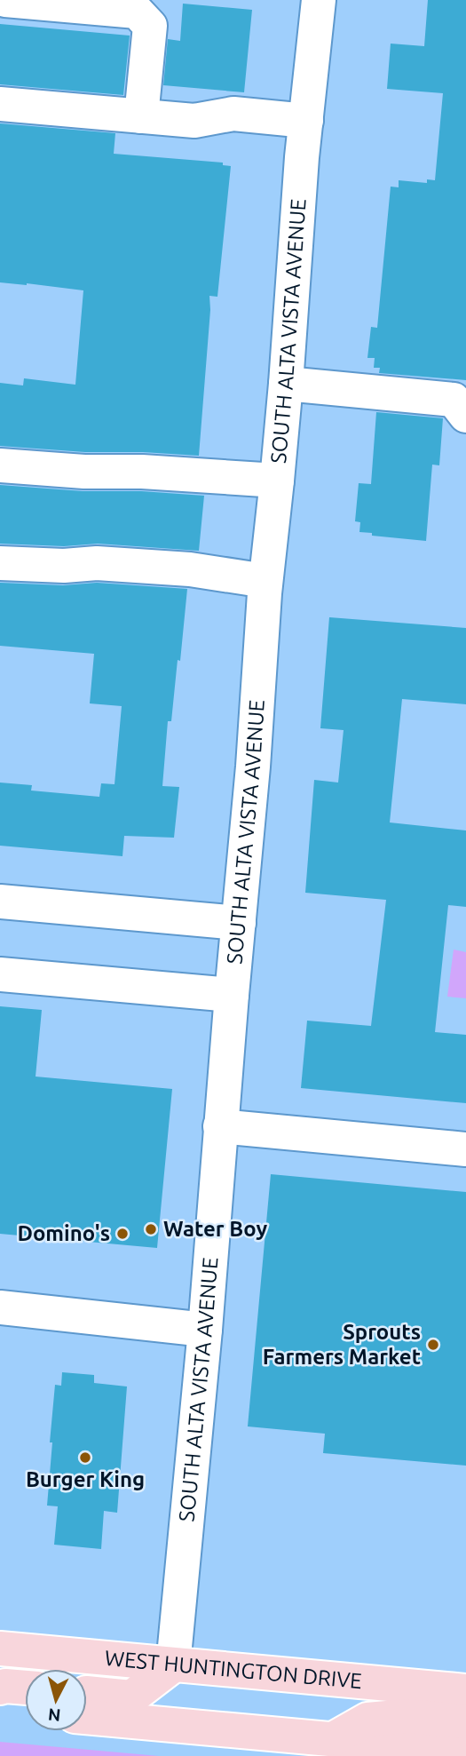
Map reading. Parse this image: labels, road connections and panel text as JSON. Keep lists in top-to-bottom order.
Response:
{
  "streets": {
    "main road": ["WEST HUNTINGTON DRIVE"],
    "street": ["SOUTH ALTA VISTA AVENUE"]
  },
  "crossings": [
    ["SOUTH ALTA VISTA AVENUE", "WEST HUNTINGTON DRIVE"]
  ],
  "places": [
    "Water Boy",
    "Domino's",
    "Sprouts Farmers Market",
    "Burger King"
  ],
  "north": "bottom"
}
